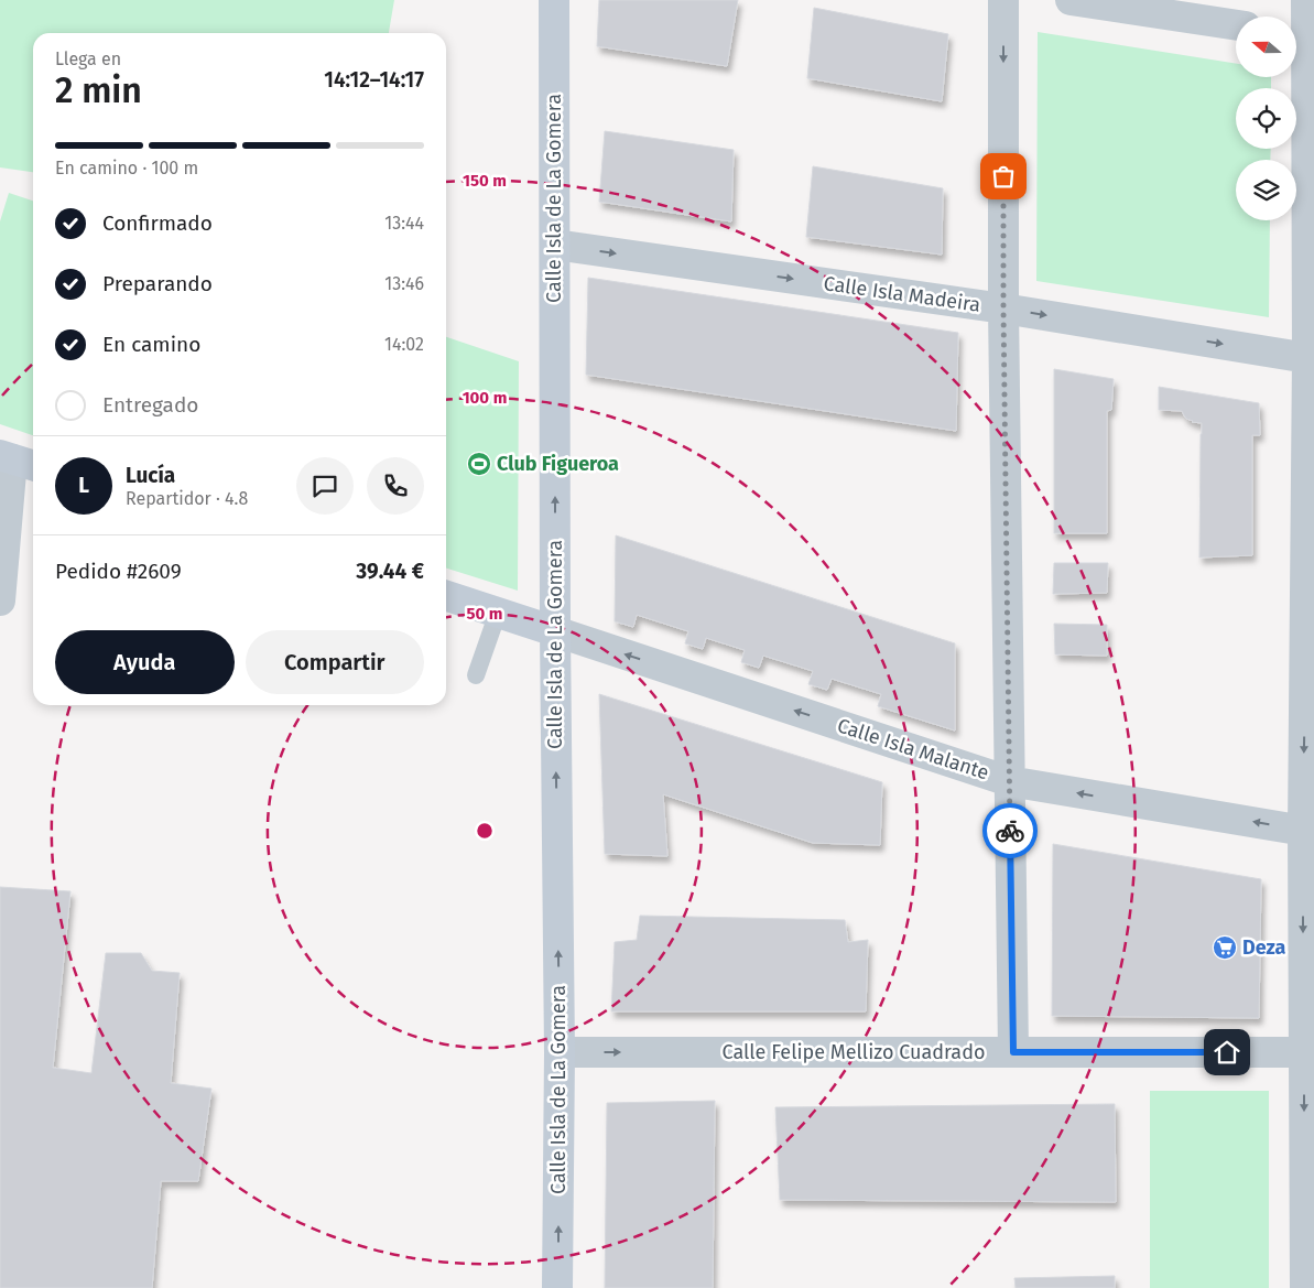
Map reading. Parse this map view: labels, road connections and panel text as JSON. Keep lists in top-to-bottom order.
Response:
{
  "streets": {
    "main road": ["Calle Isla de La Gomera"],
    "street": ["Calle Isla Madeira", "Calle Isla Malante", "Calle Felipe Mellizo Cuadrado"]
  },
  "crossings": [
    ["Calle Isla de La Gomera", "Calle Isla Madeira"],
    ["Calle Isla de La Gomera", "Calle Isla Malante"],
    ["Calle Isla de La Gomera", "Calle Felipe Mellizo Cuadrado"]
  ],
  "one_way": [
    "Calle Isla de La Gomera",
    "Calle Isla Madeira",
    "Calle Isla Malante",
    "Calle Felipe Mellizo Cuadrado"
  ],
  "places": {
    "sports": ["Club Figueroa"],
    "supermarket": ["Deza"]
  },
  "north": "left",
  "page": {
    "heading": ["2 min", "Llega en", "14:12–14:17"],
    "panel": [
      "Lucía",
      "Repartidor · 4.8",
      "Pedido #2609",
      "39.44 €"
    ],
    "bar": "En camino · 100 m",
    "list": [
      ["Confirmado", "13:44"],
      ["Preparando", "13:46"],
      ["En camino", "14:02"],
      "Entregado"
    ],
    "round": "L",
    "buttons": ["Ayuda", "Compartir"]
  },
  "rings": ["150 m", "100 m", "50 m"]
}
